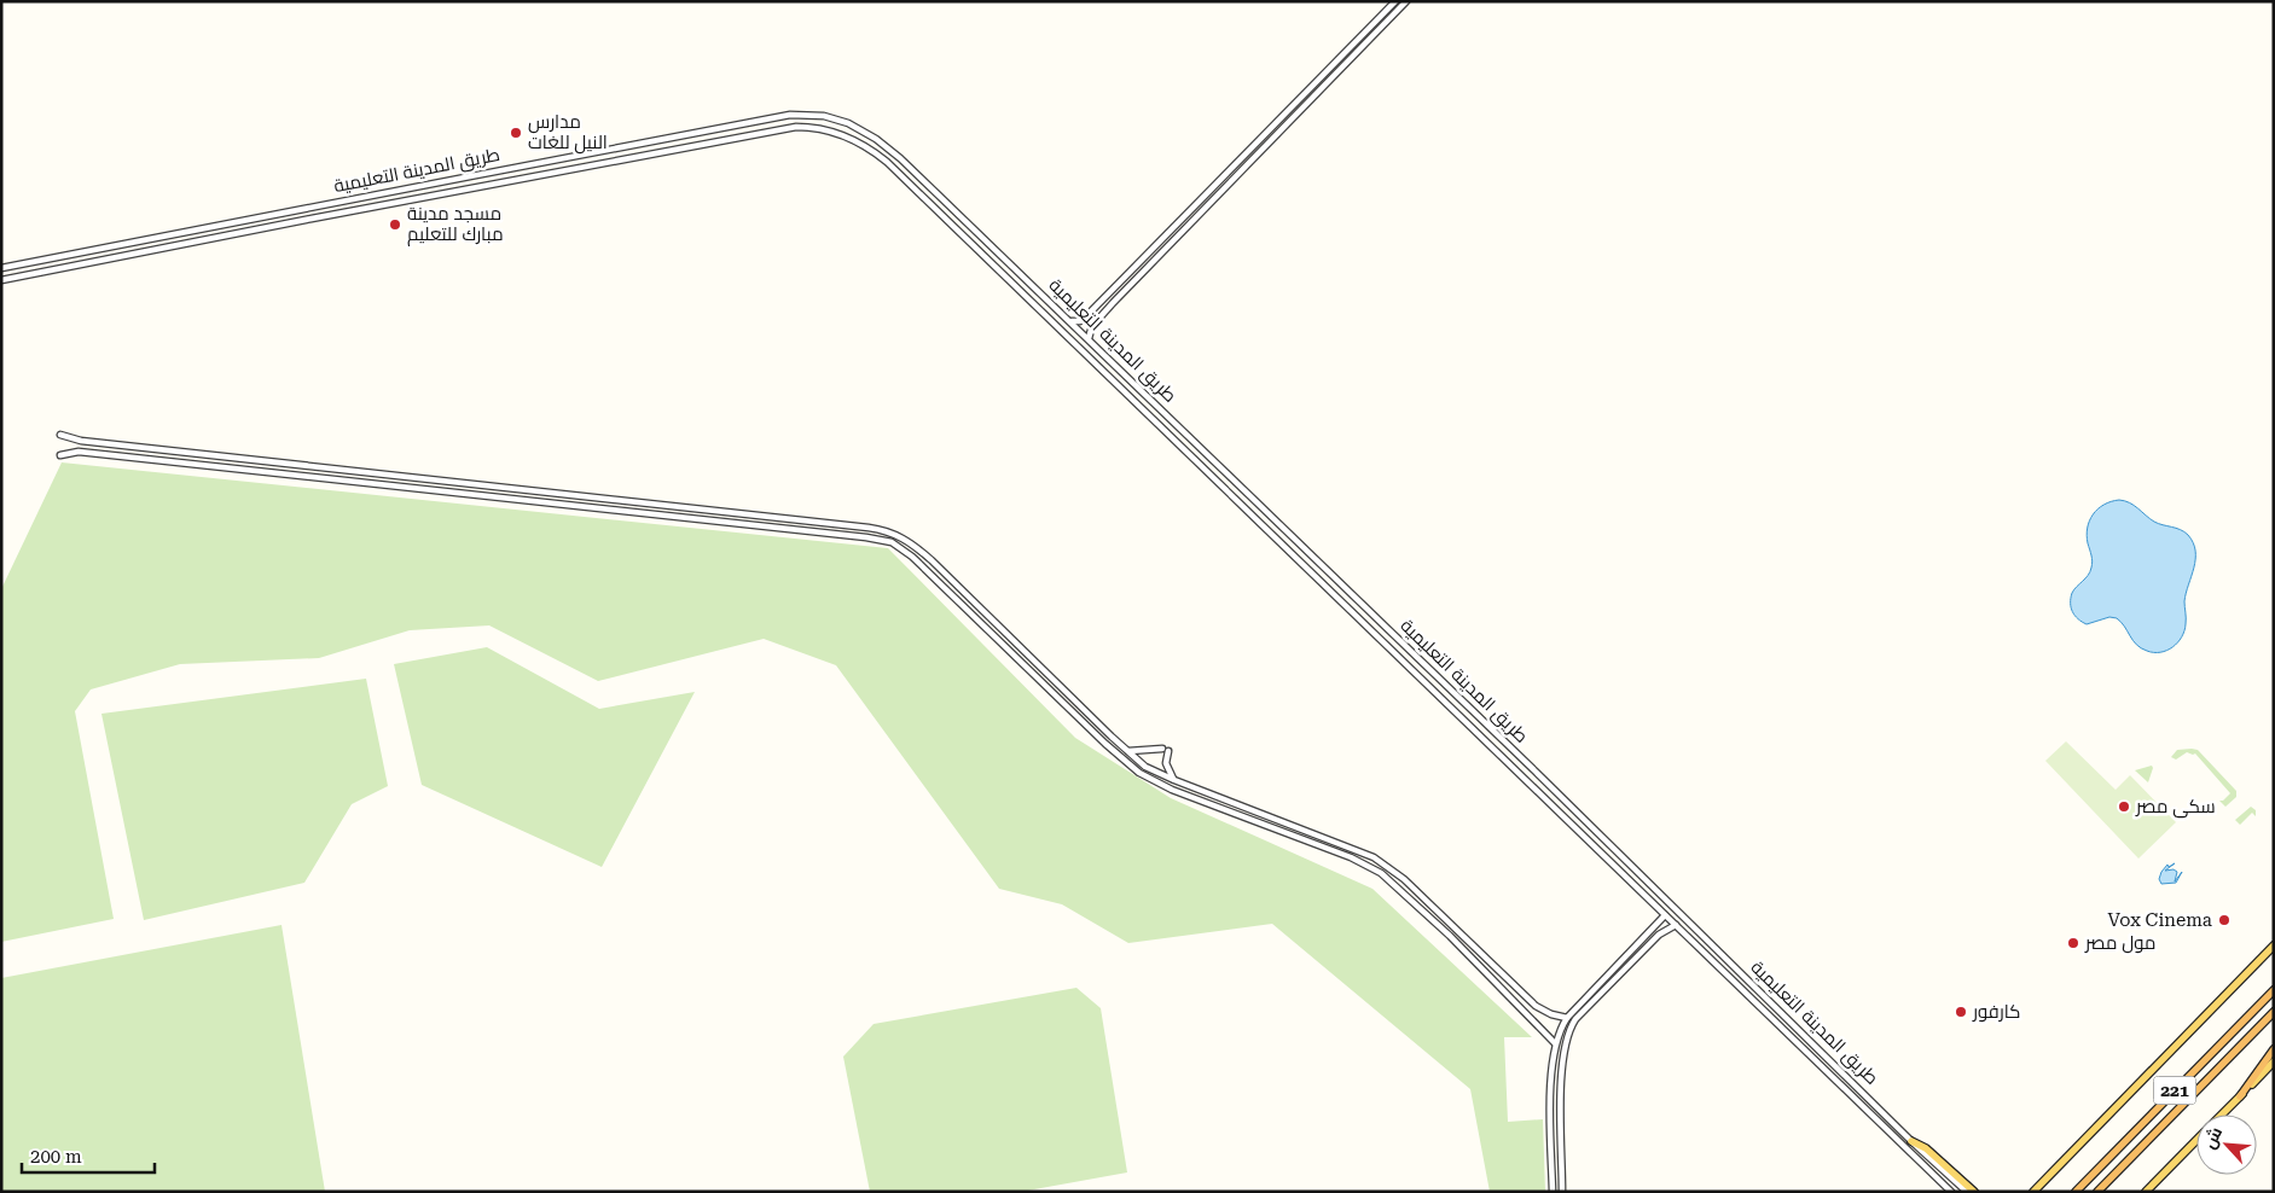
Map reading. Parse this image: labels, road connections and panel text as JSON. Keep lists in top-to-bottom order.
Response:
{
  "streets": {
    "highway": ["221"],
    "street": ["طريق المدينة التعليمية"]
  },
  "places": [
    "مدارس النيل للغات",
    "مسجد مدينة مبارك للتعليم",
    "سكى مصر",
    "Vox Cinema",
    "مول مصر",
    "كارفور"
  ],
  "scale_bar": "200 m",
  "north": "top left"
}
